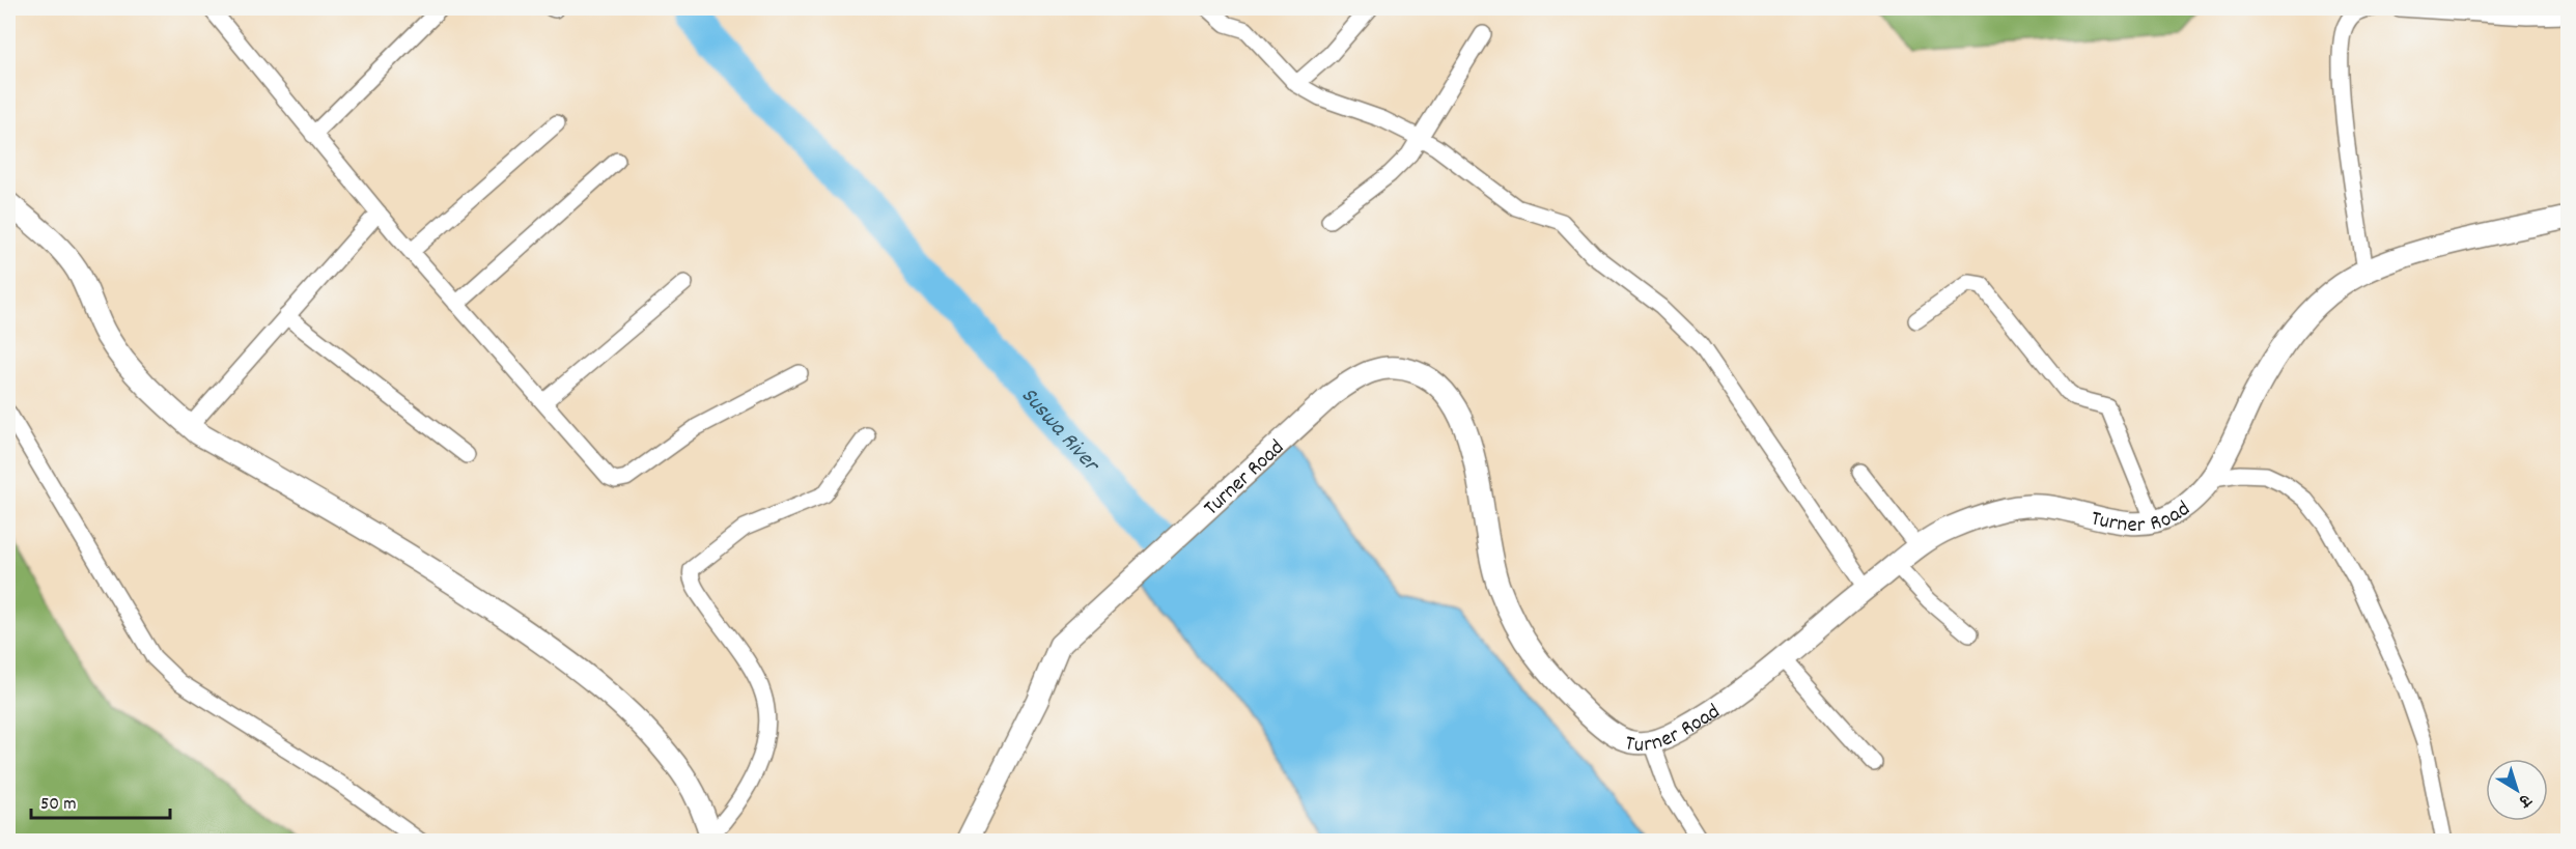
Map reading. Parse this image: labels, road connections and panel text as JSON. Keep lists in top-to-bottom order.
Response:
{
  "streets": {
    "main road": ["Turner Road"]
  },
  "water": ["Suswa River"],
  "scale_bar": "50 m",
  "north": "bottom right"
}
